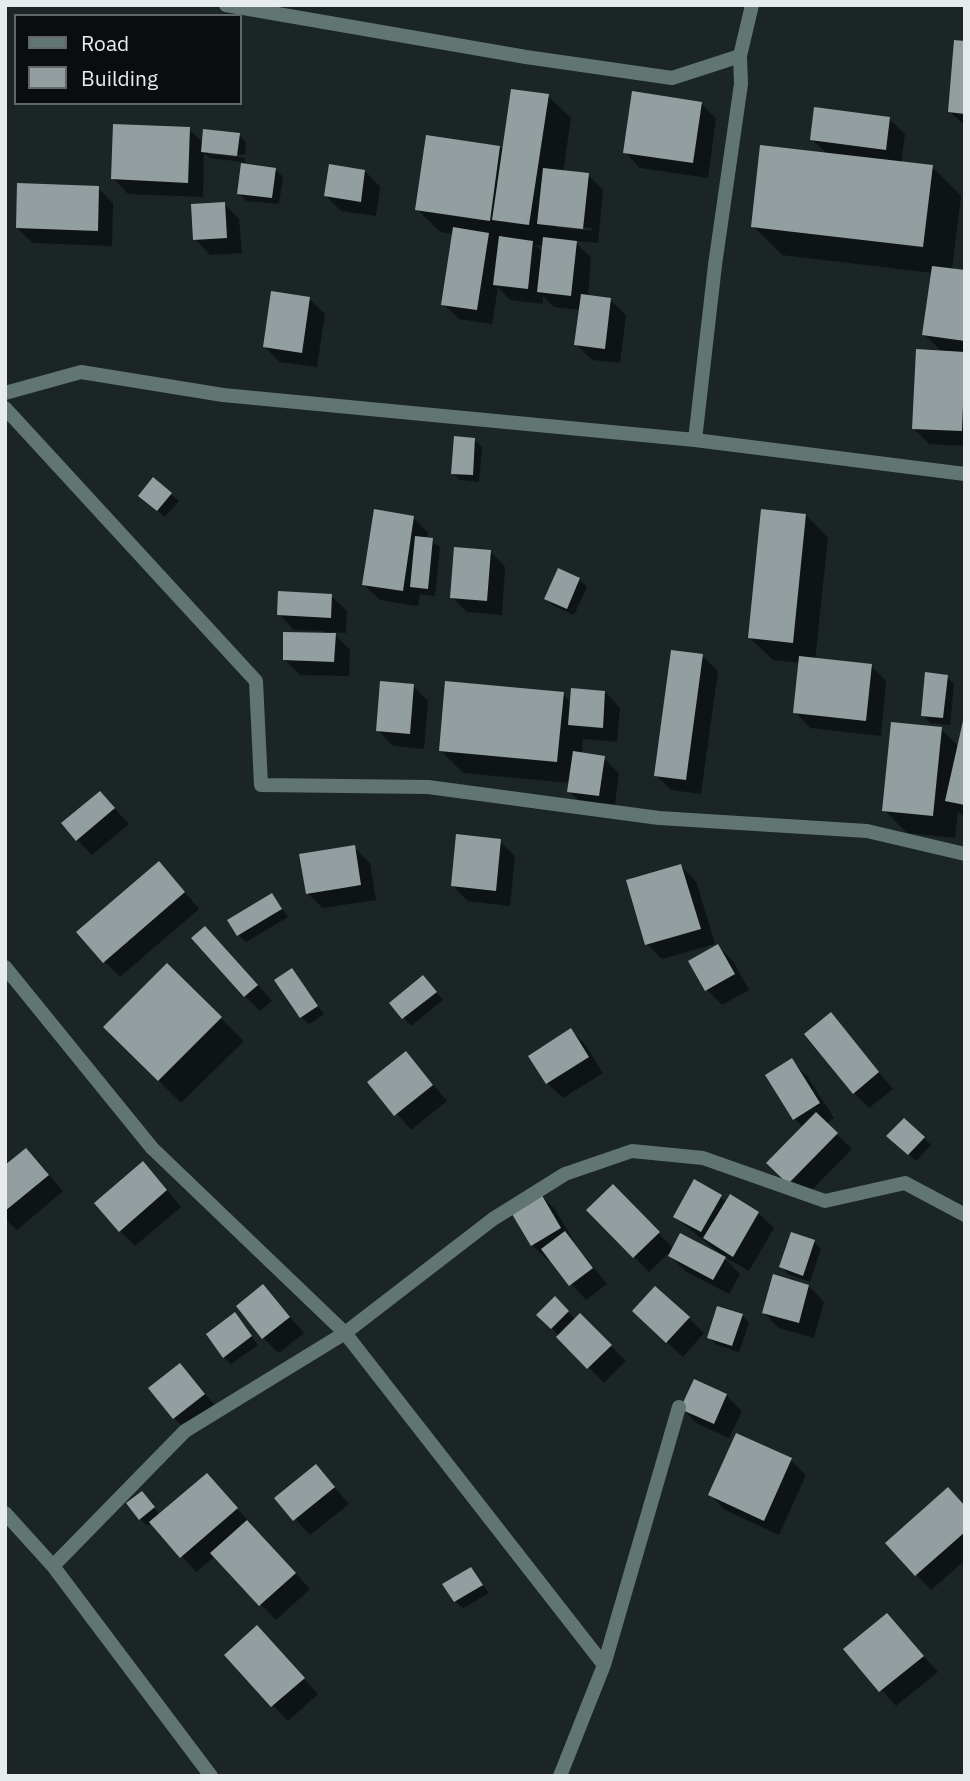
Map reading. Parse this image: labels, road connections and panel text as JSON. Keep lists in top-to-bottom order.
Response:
{
  "legend": ["Road", "Building"]
}
